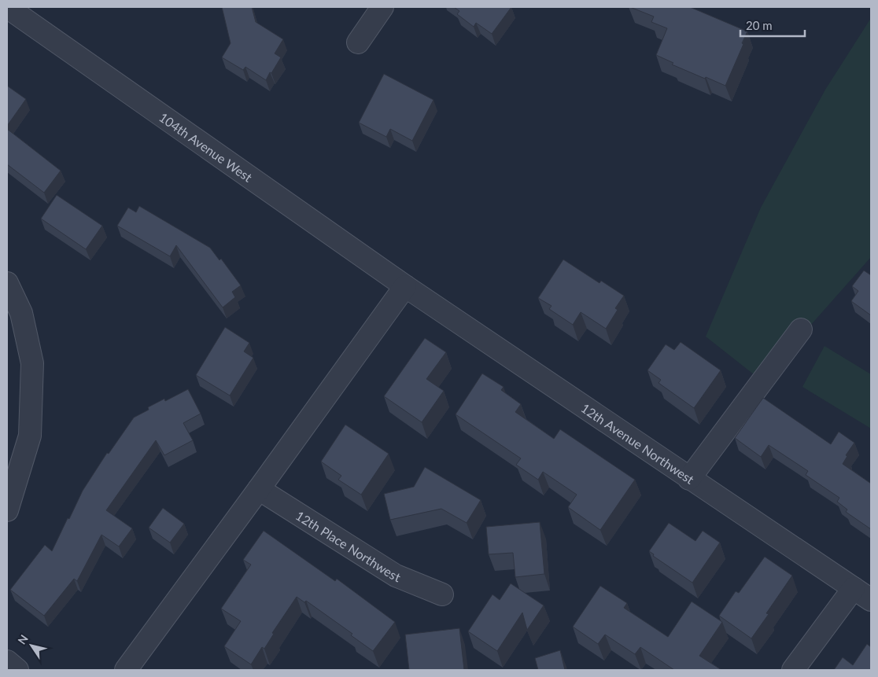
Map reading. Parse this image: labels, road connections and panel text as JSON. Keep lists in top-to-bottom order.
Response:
{
  "streets": {
    "street": ["104th Avenue West", "12th Avenue Northwest", "12th Place Northwest"]
  },
  "crossings": [
    ["104th Avenue West", "12th Avenue Northwest"]
  ],
  "scale_bar": "20 m",
  "north": "top left"
}
